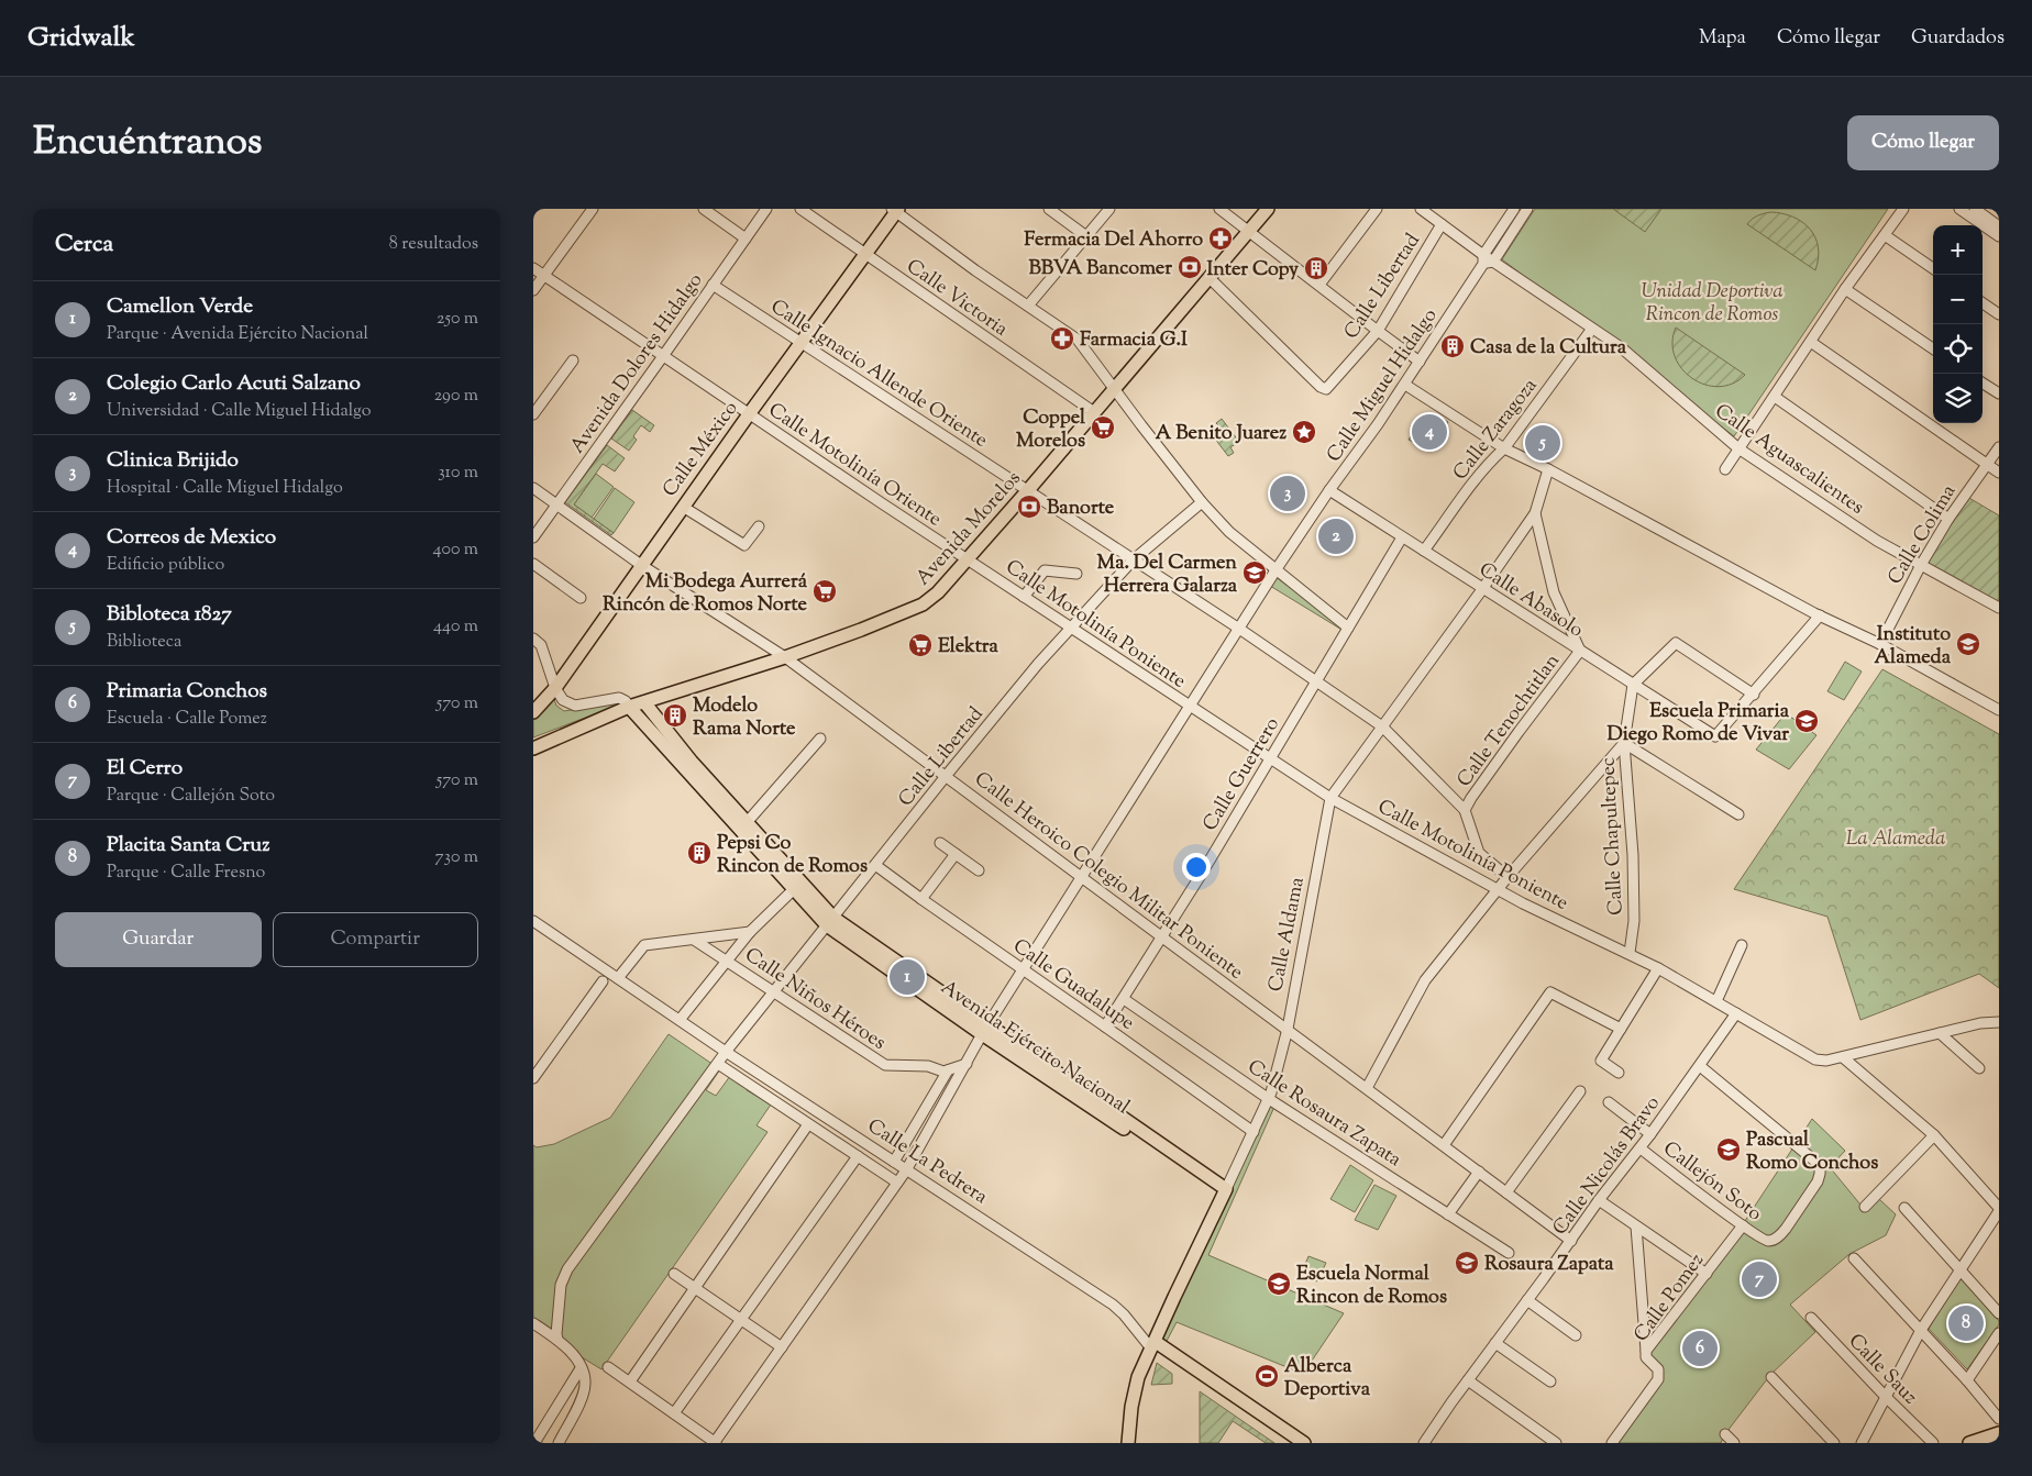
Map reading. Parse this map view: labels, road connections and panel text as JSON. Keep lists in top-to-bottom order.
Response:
{
  "streets": {
    "main road": [
      "Calle México",
      "Avenida Morelos",
      "Calle Aldama",
      "Avenida Ejército Nacional",
      "Calle La Pedrera"
    ],
    "street": [
      "Calle Libertad",
      "Calle Victoria",
      "Avenida Dolores Hidalgo",
      "Calle Ignacio Allende Oriente",
      "Calle Miguel Hidalgo",
      "Calle Zaragoza",
      "Calle Aguascalientes",
      "Calle Motolinía Oriente",
      "Calle Colima",
      "Calle Abasolo",
      "Calle Motolinía Poniente",
      "Calle Tenochtitlan",
      "Calle Guerrero",
      "Calle Chapultepec",
      "Calle Heroico Colegio Militar Poniente",
      "Calle Guadalupe",
      "Calle Niños Héroes",
      "Calle Rosaura Zapata",
      "Calle Nicolás Bravo",
      "Callejón Soto",
      "Calle Pomez",
      "Calle Sauz"
    ]
  },
  "crossings": [
    ["Calle Libertad", "Calle Ignacio Allende Oriente"],
    ["Calle Libertad", "Calle Aguascalientes"],
    ["Calle Libertad", "Avenida Morelos"],
    ["Calle Libertad", "Calle Motolinía Poniente"],
    ["Calle Libertad", "Calle Heroico Colegio Militar Poniente"],
    ["Calle Libertad", "Calle Guadalupe"],
    ["Calle Libertad", "Calle Niños Héroes"],
    ["Calle Libertad", "Avenida Ejército Nacional"],
    ["Calle Libertad", "Calle La Pedrera"],
    ["Calle Victoria", "Calle México"],
    ["Calle Victoria", "Avenida Morelos"],
    ["Avenida Dolores Hidalgo", "Calle Ignacio Allende Oriente"],
    ["Avenida Dolores Hidalgo", "Calle Motolinía Oriente"],
    ["Avenida Dolores Hidalgo", "Calle Heroico Colegio Militar Poniente"],
    ["Calle Ignacio Allende Oriente", "Calle Miguel Hidalgo"],
    ["Calle Ignacio Allende Oriente", "Calle México"],
    ["Calle Ignacio Allende Oriente", "Avenida Morelos"],
    ["Calle Ignacio Allende Oriente", "Calle Tenochtitlan"],
    ["Calle Ignacio Allende Oriente", "Calle Guerrero"],
    ["Calle Ignacio Allende Oriente", "Calle Aldama"],
    ["Calle Miguel Hidalgo", "Calle Aguascalientes"],
    ["Calle Miguel Hidalgo", "Calle Abasolo"],
    ["Calle Miguel Hidalgo", "Calle Motolinía Poniente"],
    ["Calle Miguel Hidalgo", "Calle Heroico Colegio Militar Poniente"],
    ["Calle Miguel Hidalgo", "Calle Guadalupe"],
    ["Calle Miguel Hidalgo", "Avenida Ejército Nacional"],
    ["Calle Zaragoza", "Calle Aguascalientes"],
    ["Calle Zaragoza", "Calle Abasolo"],
    ["Calle México", "Calle Motolinía Oriente"],
    ["Calle México", "Calle Heroico Colegio Militar Poniente"],
    ["Calle Aguascalientes", "Calle Colima"],
    ["Calle Motolinía Oriente", "Avenida Morelos"],
    ["Calle Motolinía Oriente", "Calle Motolinía Poniente"],
    ["Avenida Morelos", "Calle Motolinía Poniente"],
    ["Avenida Morelos", "Calle Heroico Colegio Militar Poniente"],
    ["Avenida Morelos", "Avenida Ejército Nacional"],
    ["Calle Abasolo", "Calle Tenochtitlan"],
    ["Calle Abasolo", "Calle Guerrero"],
    ["Calle Abasolo", "Calle Chapultepec"],
    ["Calle Abasolo", "Calle Aldama"],
    ["Calle Motolinía Poniente", "Calle Guerrero"],
    ["Calle Motolinía Poniente", "Calle Chapultepec"],
    ["Calle Motolinía Poniente", "Calle Aldama"],
    ["Calle Motolinía Poniente", "Calle Nicolás Bravo"],
    ["Calle Guerrero", "Calle Heroico Colegio Militar Poniente"],
    ["Calle Guerrero", "Calle Guadalupe"],
    ["Calle Guerrero", "Calle Rosaura Zapata"],
    ["Calle Heroico Colegio Militar Poniente", "Calle Aldama"],
    ["Calle Heroico Colegio Militar Poniente", "Calle Nicolás Bravo"],
    ["Calle Aldama", "Calle Guadalupe"],
    ["Calle Aldama", "Avenida Ejército Nacional"],
    ["Calle Aldama", "Calle Rosaura Zapata"],
    ["Calle Aldama", "Calle La Pedrera"],
    ["Calle Nicolás Bravo", "Callejón Soto"],
    ["Callejón Soto", "Calle Pomez"]
  ],
  "parks": ["Unidad Deportiva Rincon de Romos", "La Alameda"],
  "places": {
    "pharmacy": ["Fermacia Del Ahorro", "Farmacia G.I"],
    "bank": ["BBVA Bancomer", "Banorte"],
    "building": [
      "Inter Copy",
      "Casa de la Cultura",
      "Modelo Rama Norte",
      "Pepsi Co Rincon de Romos"
    ],
    "supermarket": ["Coppel Morelos", "Mi Bodega Aurrerá Rincón de Romos Norte", "Elektra"],
    "place": ["A Benito Juarez"],
    "school or university": [
      "Ma. Del Carmen Herrera Galarza",
      "Instituto Alameda",
      "Escuela Primaria Diego Romo de Vivar",
      "Pascual Romo Conchos",
      "Rosaura Zapata",
      "Escuela Normal Rincon de Romos"
    ],
    "sports": ["Alberca Deportiva"]
  },
  "page": {
    "header": "Gridwalk",
    "nav": ["Mapa", "Cómo llegar", "Guardados"],
    "title": "Encuéntranos",
    "buttons": [
      "Cómo llegar",
      ["Guardar", "Compartir"]
    ],
    "heading": ["Cerca", "8 resultados"],
    "map_buttons": ["+", "−"],
    "list": [
      {
        "mark": "1",
        "name": "Camellon Verde",
        "note": "Parque · Avenida Ejército Nacional",
        "value": "250 m"
      },
      {
        "mark": "2",
        "name": "Colegio Carlo Acuti Salzano",
        "note": "Universidad · Calle Miguel Hidalgo",
        "value": "290 m"
      },
      {
        "mark": "3",
        "name": "Clinica Brijido",
        "note": "Hospital · Calle Miguel Hidalgo",
        "value": "310 m"
      },
      {
        "mark": "4",
        "name": "Correos de Mexico",
        "note": "Edificio público",
        "value": "400 m"
      },
      {
        "mark": "5",
        "name": "Bibloteca 1827",
        "note": "Biblioteca",
        "value": "440 m"
      },
      {
        "mark": "6",
        "name": "Primaria Conchos",
        "note": "Escuela · Calle Pomez",
        "value": "570 m"
      },
      {
        "mark": "7",
        "name": "El Cerro",
        "note": "Parque · Callejón Soto",
        "value": "570 m"
      },
      {
        "mark": "8",
        "name": "Placita Santa Cruz",
        "note": "Parque · Calle Fresno",
        "value": "730 m"
      }
    ],
    "pins": [
      "4",
      "5",
      "3",
      "2",
      "1",
      "7",
      "8",
      "6"
    ]
  }
}
